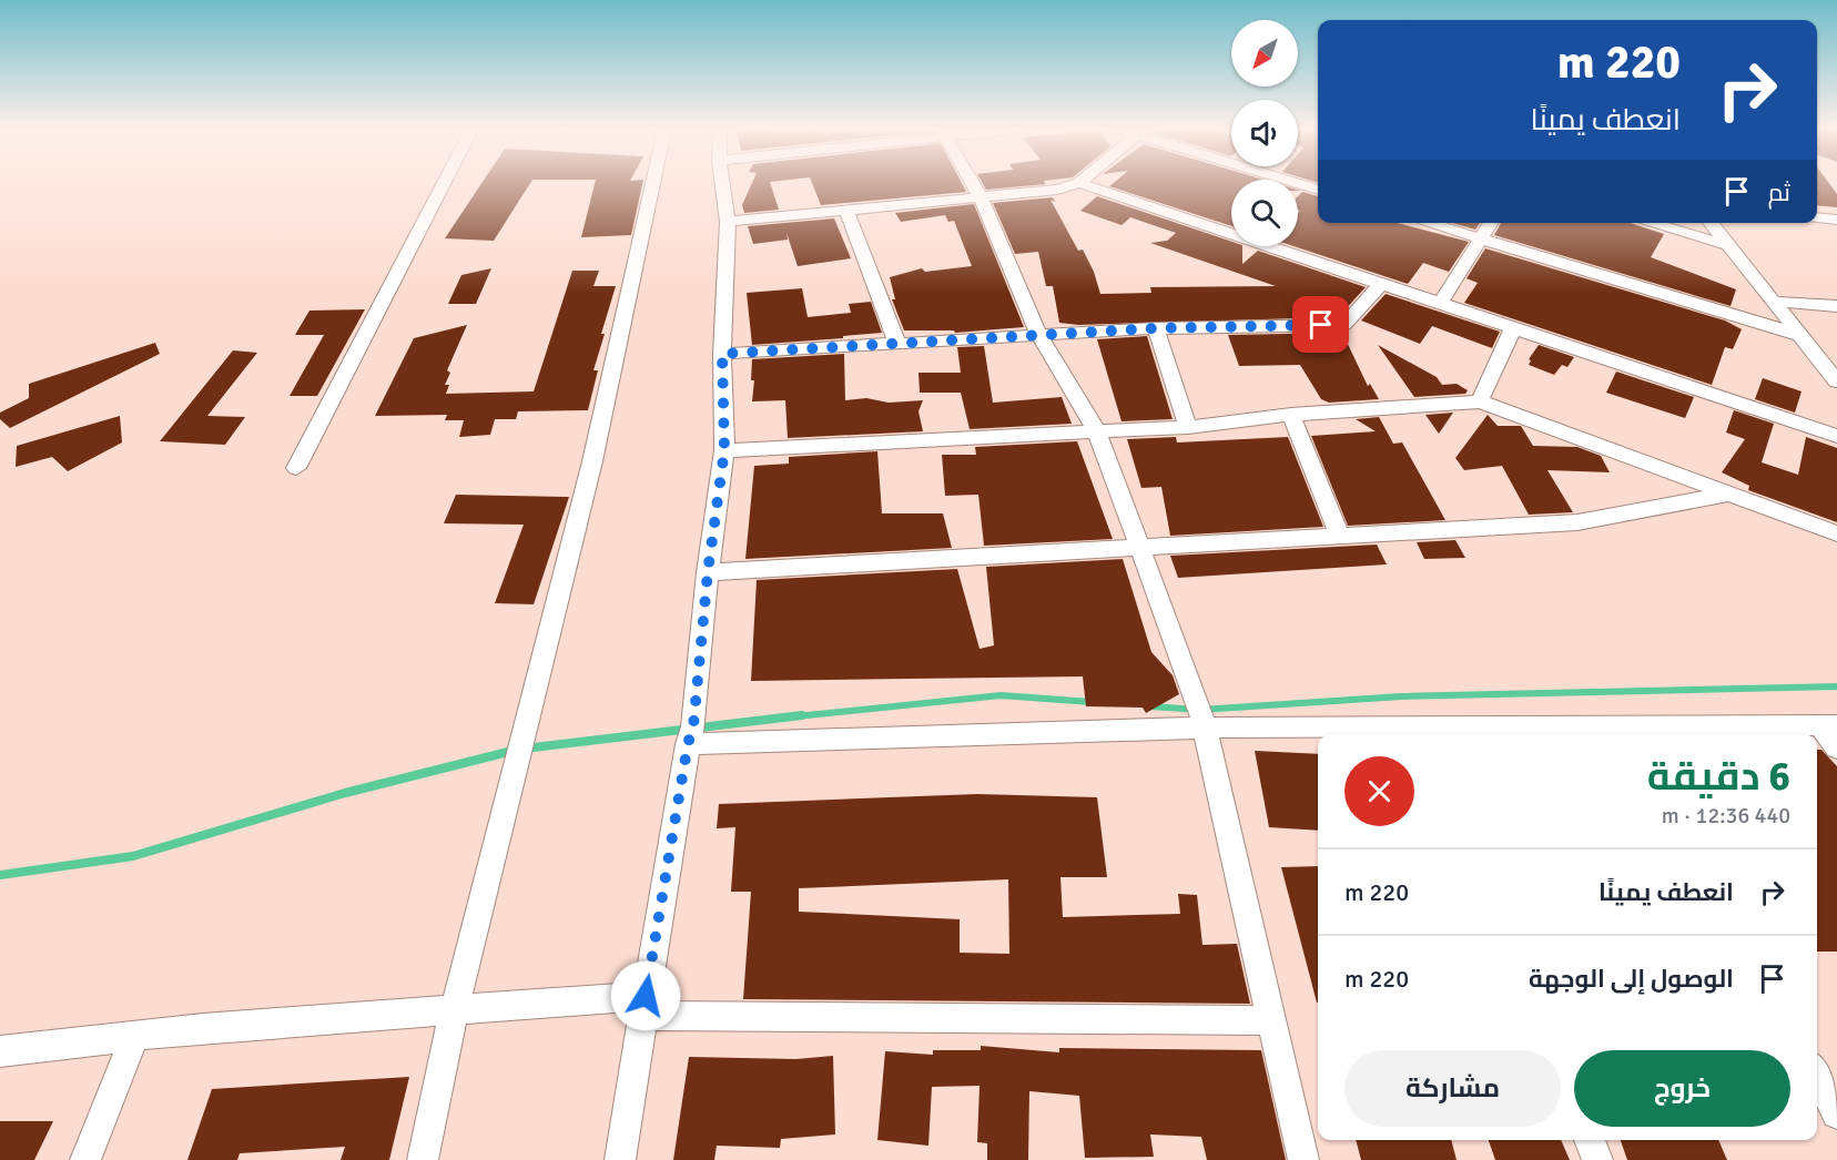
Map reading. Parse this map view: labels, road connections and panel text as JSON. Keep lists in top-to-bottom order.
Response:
{
  "north": "bottom left",
  "page": {
    "turn": ["220 m", "انعطف يمينًا"],
    "then": "ثم",
    "heading": ["6 دقيقة", "440 m · 12:36"],
    "list": [
      {
        "name": "انعطف يمينًا",
        "value": "220 m"
      },
      {
        "name": "الوصول إلى الوجهة",
        "value": "220 m"
      }
    ],
    "buttons": ["خروج", "مشاركة"]
  }
}
